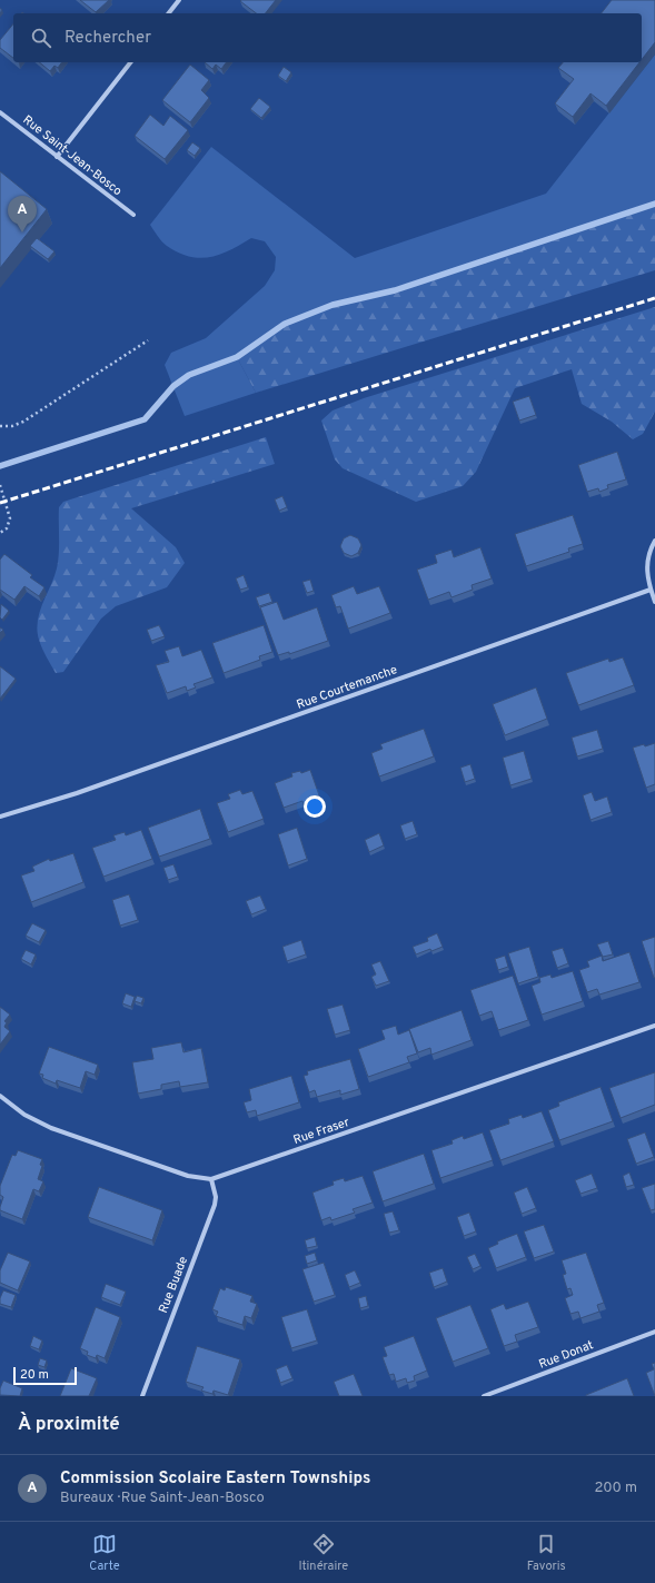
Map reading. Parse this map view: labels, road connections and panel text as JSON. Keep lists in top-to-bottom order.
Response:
{
  "streets": {
    "street": [
      "Rue Saint-Jean-Bosco",
      "Rue Courtemanche",
      "Rue Fraser",
      "Rue Buade",
      "Rue Donat"
    ]
  },
  "crossings": [
    ["Rue Fraser", "Rue Buade"]
  ],
  "scale_bar": "20 m",
  "page": {
    "search": "Rechercher",
    "pins": "A",
    "scale": "20 m",
    "heading": "À proximité",
    "list": [
      {
        "mark": "A",
        "name": "Commission Scolaire Eastern Townships",
        "note": "Bureaux · Rue Saint-Jean-Bosco",
        "value": "200 m"
      }
    ],
    "nav": ["Carte", "Itinéraire", "Favoris"]
  }
}
